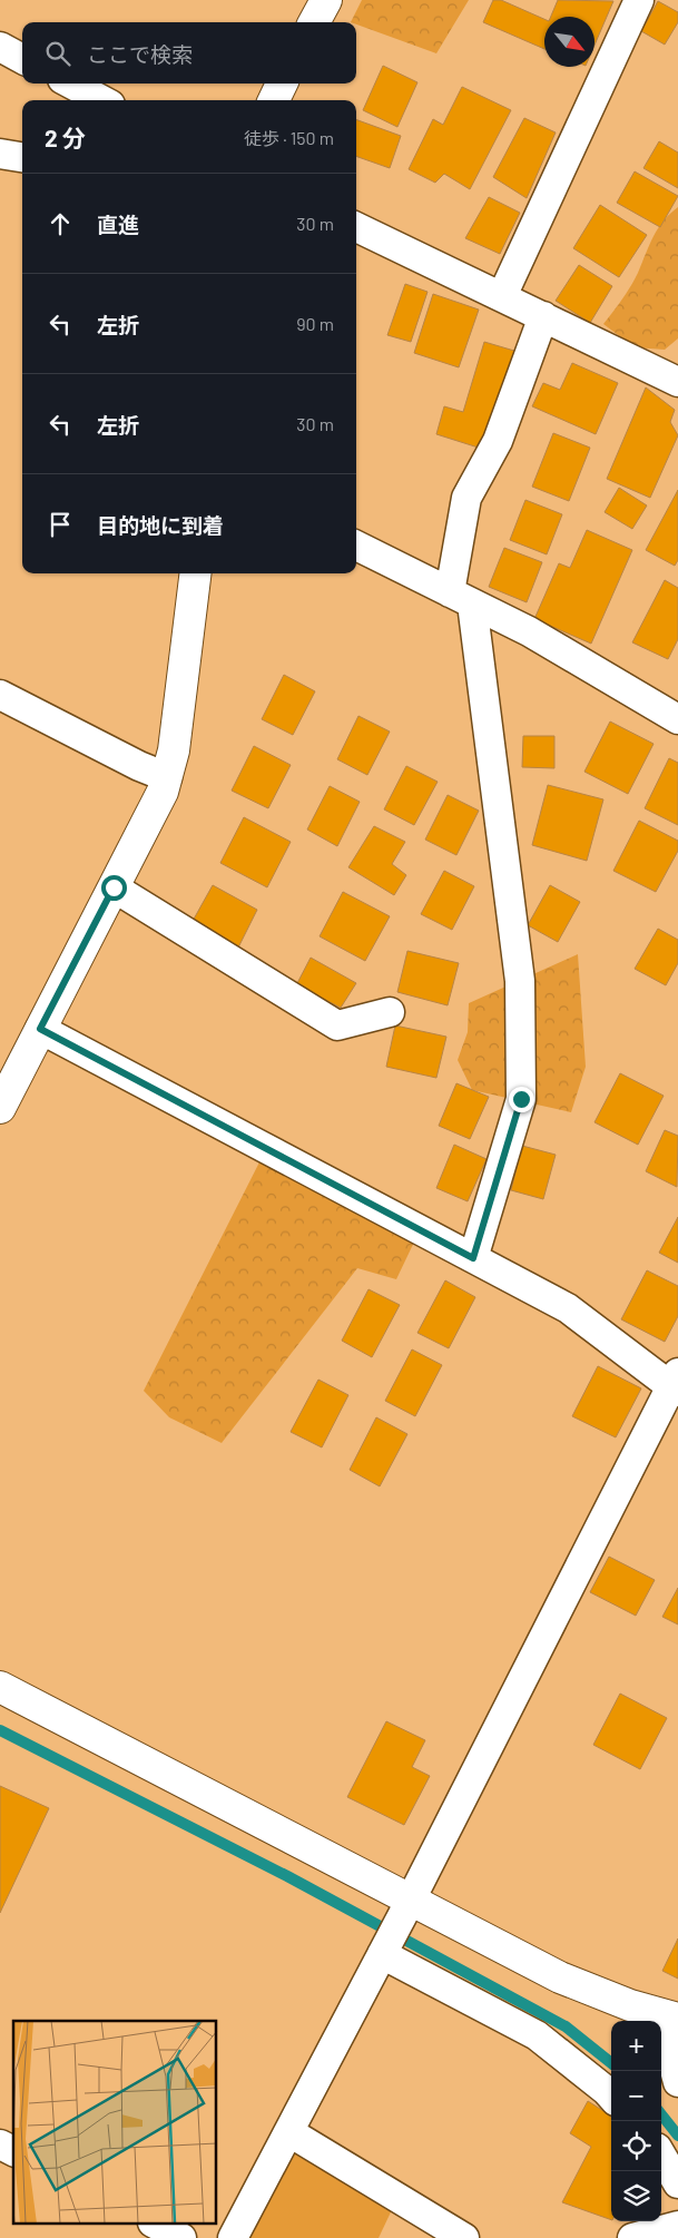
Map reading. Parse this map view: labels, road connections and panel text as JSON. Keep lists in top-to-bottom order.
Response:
{
  "north": "bottom right",
  "page": {
    "search": "ここで検索",
    "heading": ["2 分", "徒歩 · 150 m"],
    "list": [
      ["直進", "30 m"],
      ["左折", "90 m"],
      ["左折", "30 m"],
      "目的地に到着"
    ],
    "map_buttons": ["+", "−"]
  }
}
